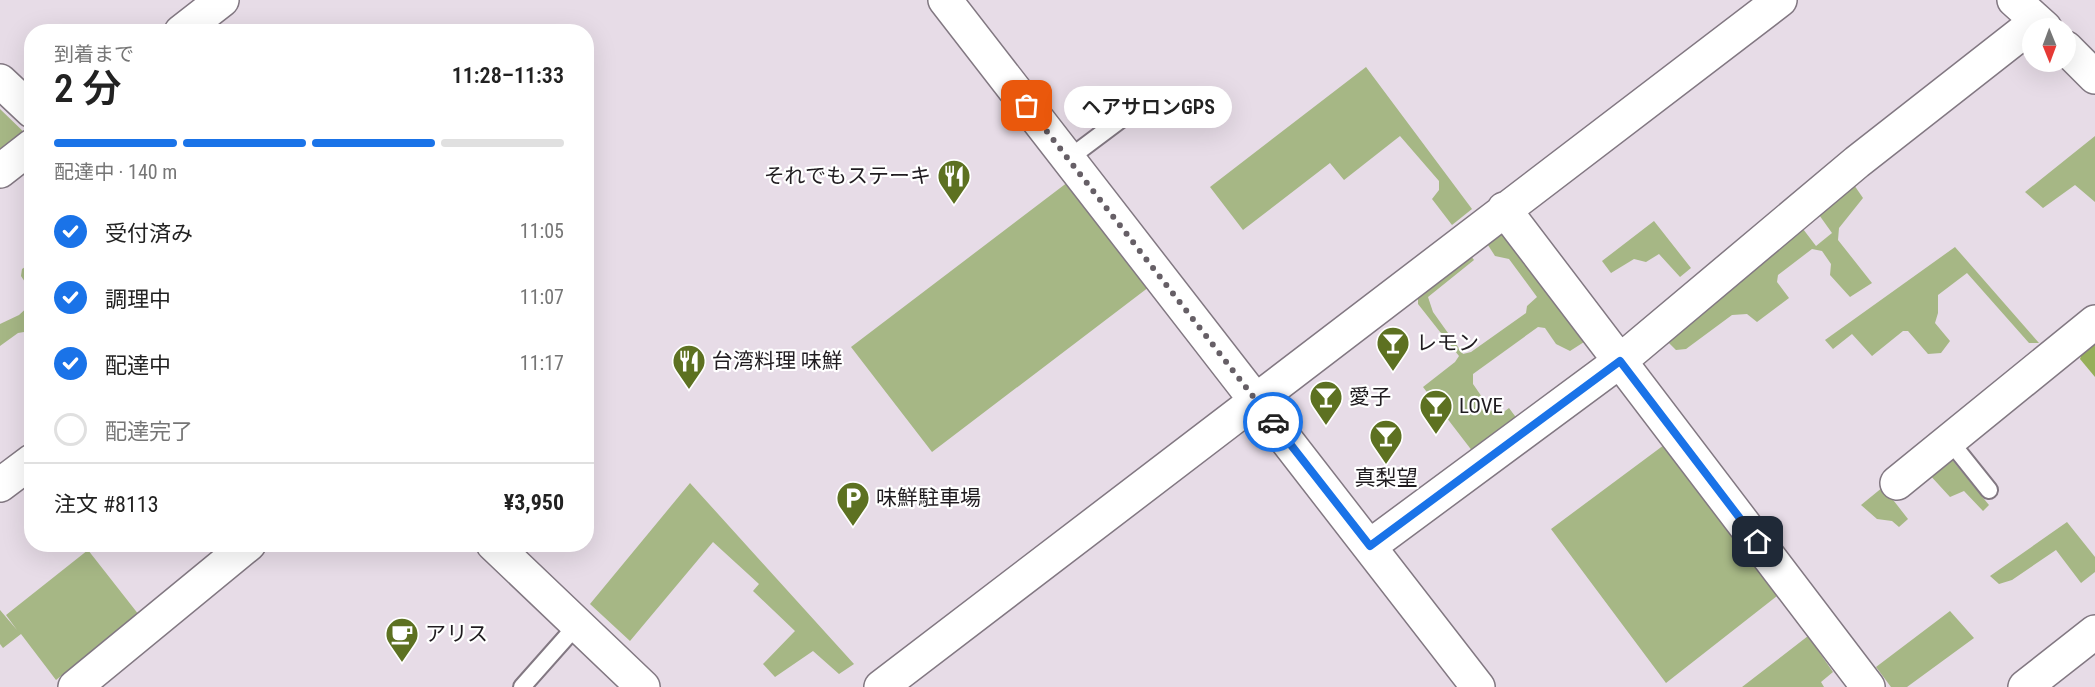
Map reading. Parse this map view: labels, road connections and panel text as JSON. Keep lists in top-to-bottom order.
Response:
{
  "places": {
    "other": ["ヘアサロンGPS"],
    "restaurant": ["それでもステーキ", "台湾料理 味鮮"],
    "bar": [
      "レモン",
      "愛子",
      "LOVE",
      "真梨望"
    ],
    "parking": ["味鮮駐車場"],
    "cafe": ["アリス"]
  },
  "north": "bottom",
  "page": {
    "heading": ["2 分", "到着まで", "11:28–11:33"],
    "panel": ["注文 #8113", "¥3,950"],
    "bubble": "ヘアサロンGPS",
    "bar": "配達中 · 140 m",
    "list": [
      ["受付済み", "11:05"],
      ["調理中", "11:07"],
      ["配達中", "11:17"],
      "配達完了"
    ]
  }
}
